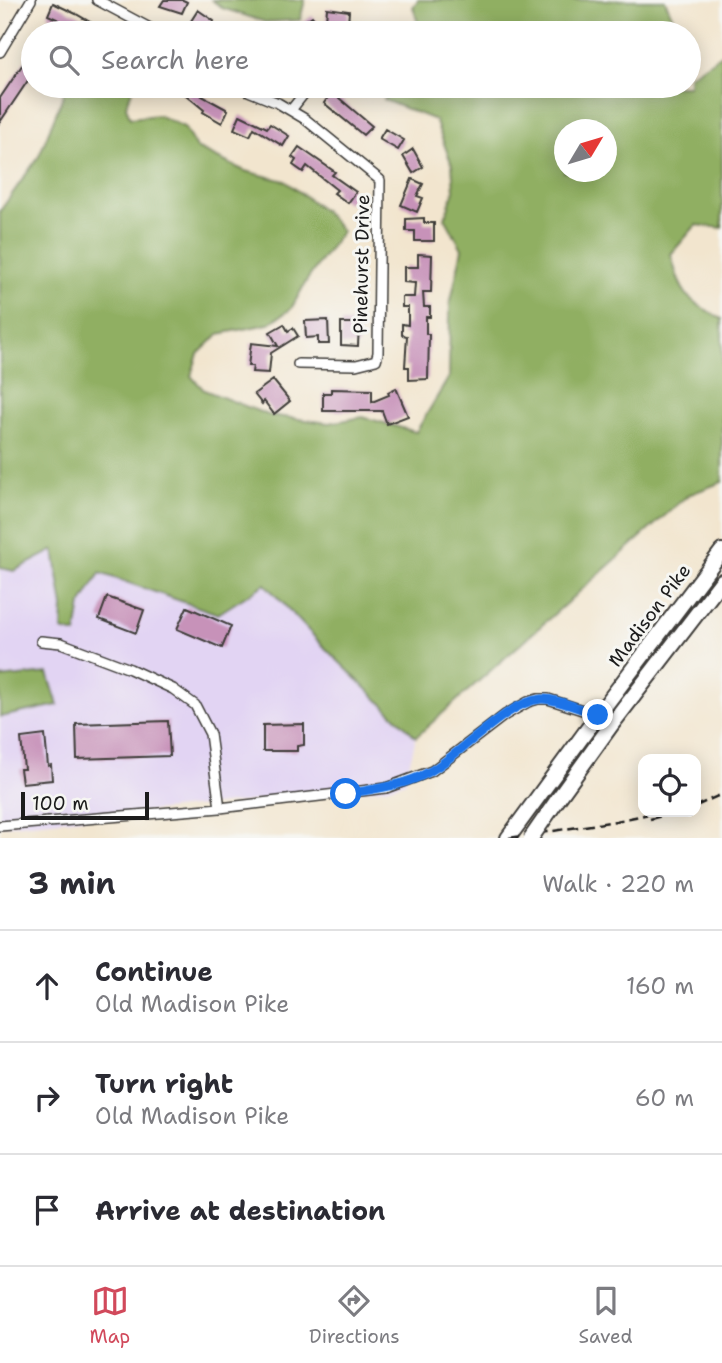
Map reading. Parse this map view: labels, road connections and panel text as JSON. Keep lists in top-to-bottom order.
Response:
{
  "streets": {
    "main road": ["Madison Pike"],
    "street": ["Pinehurst Drive"]
  },
  "scale_bar": "100 m",
  "north": "top right",
  "page": {
    "search": "Search here",
    "scale": "100 m",
    "heading": ["3 min", "Walk · 220 m"],
    "list": [
      ["Continue", "Old Madison Pike", "160 m"],
      ["Turn right", "Old Madison Pike", "60 m"],
      "Arrive at destination"
    ],
    "nav": ["Map", "Directions", "Saved"]
  }
}
